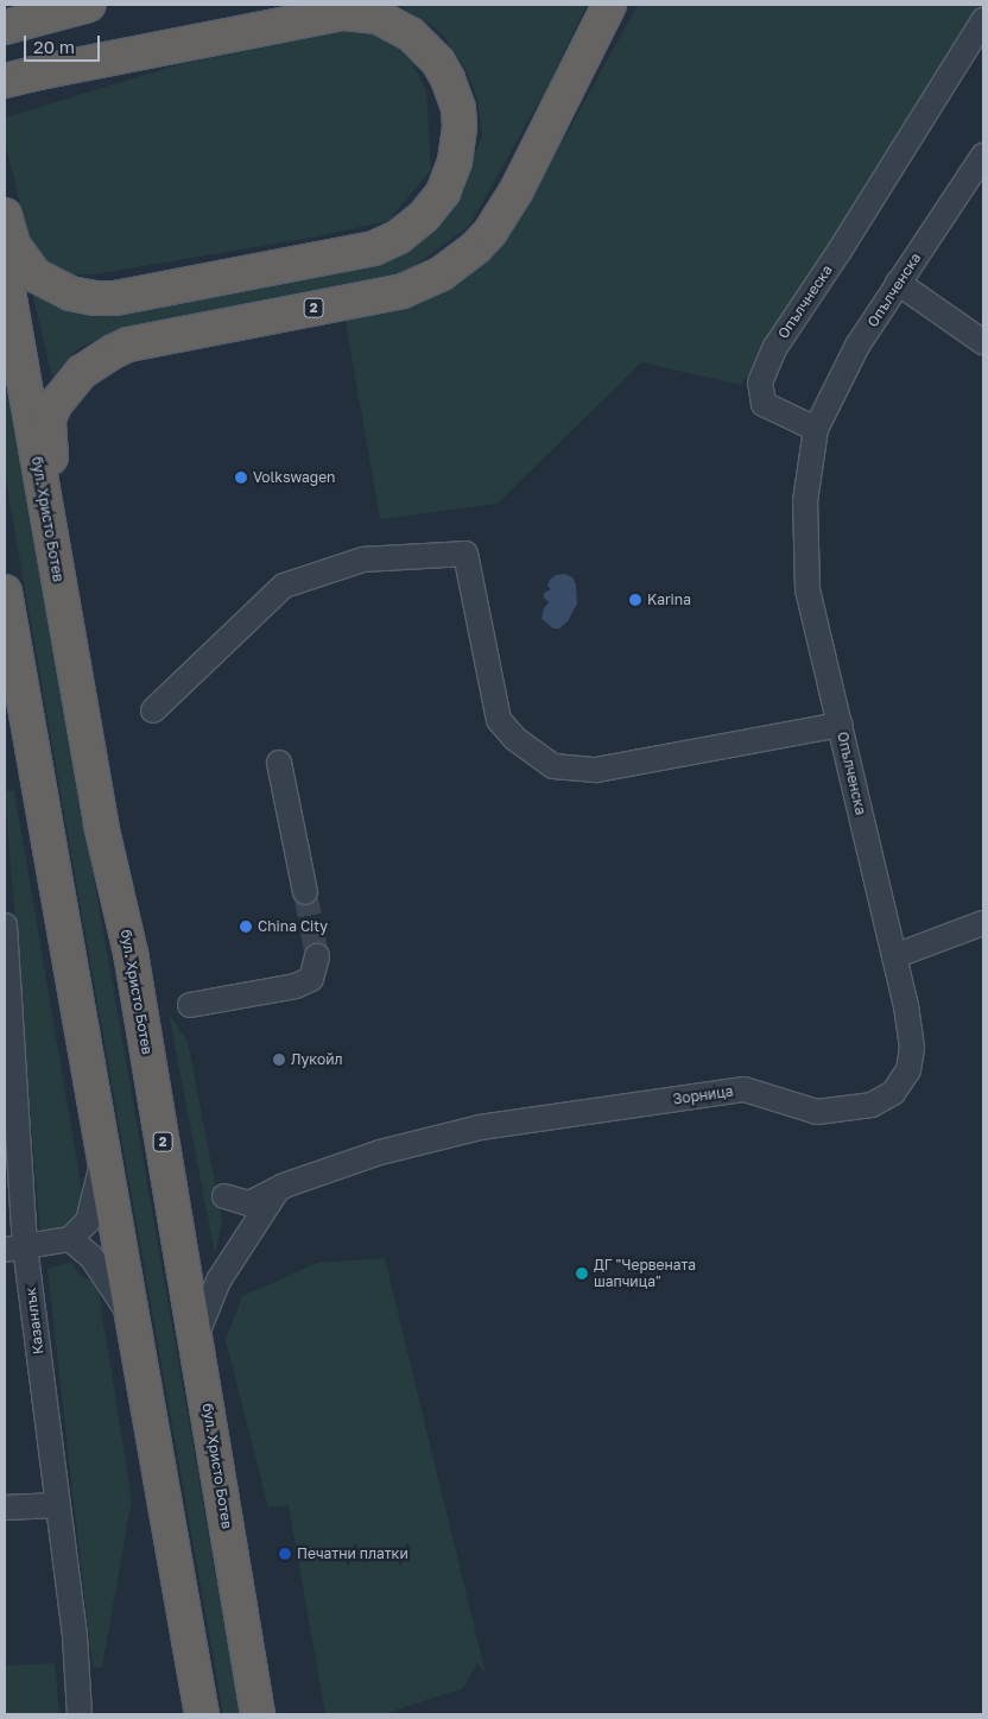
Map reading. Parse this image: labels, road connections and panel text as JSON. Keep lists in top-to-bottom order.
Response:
{
  "streets": {
    "highway": ["2", "бул. Христо Ботев"],
    "street": [
      "Опълченска",
      "Опълчнеска",
      "Зорница",
      "Казанлък"
    ]
  },
  "crossings": [
    ["Опълченска", "Опълчнеска"],
    ["Опълченска", "Зорница"],
    ["2", "бул. Христо Ботев"]
  ],
  "places": [
    "Volkswagen",
    "Karina",
    "China City",
    "Лукойл",
    "ДГ \"Червената шапчица\"",
    "Печатни платки"
  ],
  "scale_bar": "20 m"
}
